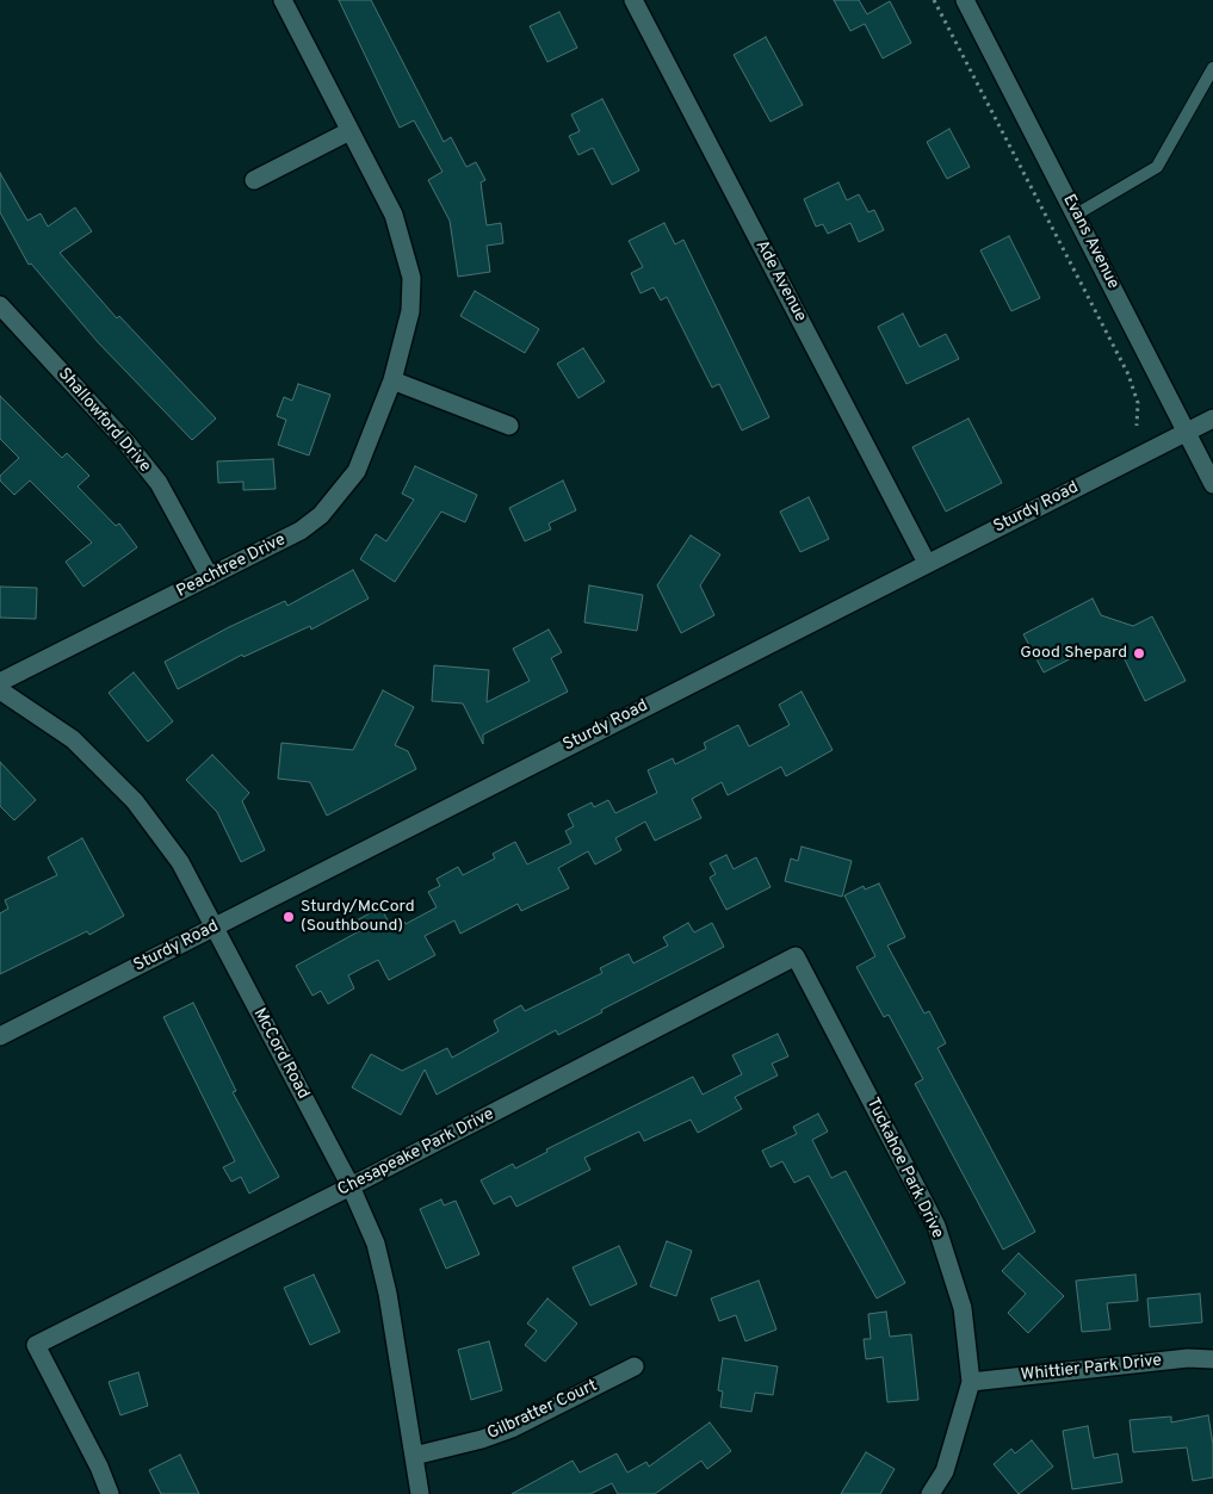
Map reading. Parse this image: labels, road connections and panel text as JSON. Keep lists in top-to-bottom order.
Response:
{
  "streets": {
    "street": [
      "Evans Avenue",
      "Ade Avenue",
      "Shallowford Drive",
      "Sturdy Road",
      "Peachtree Drive",
      "McCord Road",
      "Chesapeake Park Drive",
      "Tuckahoe Park Drive",
      "Whittier Park Drive",
      "Gilbratter Court"
    ]
  },
  "crossings": [
    ["Evans Avenue", "Sturdy Road"],
    ["Ade Avenue", "Sturdy Road"],
    ["Shallowford Drive", "Peachtree Drive"],
    ["Sturdy Road", "McCord Road"],
    ["McCord Road", "Chesapeake Park Drive"],
    ["McCord Road", "Gilbratter Court"],
    ["Chesapeake Park Drive", "Tuckahoe Park Drive"],
    ["Tuckahoe Park Drive", "Whittier Park Drive"]
  ],
  "places": ["Good Shepard", "Sturdy/McCord (Southbound)"]
}
